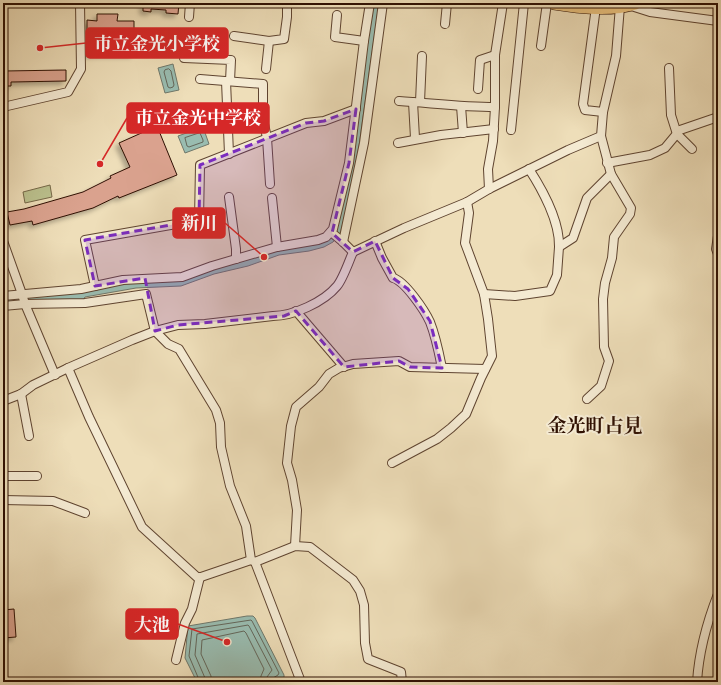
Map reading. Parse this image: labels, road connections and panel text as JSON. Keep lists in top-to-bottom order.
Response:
{
  "districts": ["金光町占見"],
  "places": [
    "市立金光小学校",
    "市立金光中学校",
    "新川",
    "大池"
  ]
}
